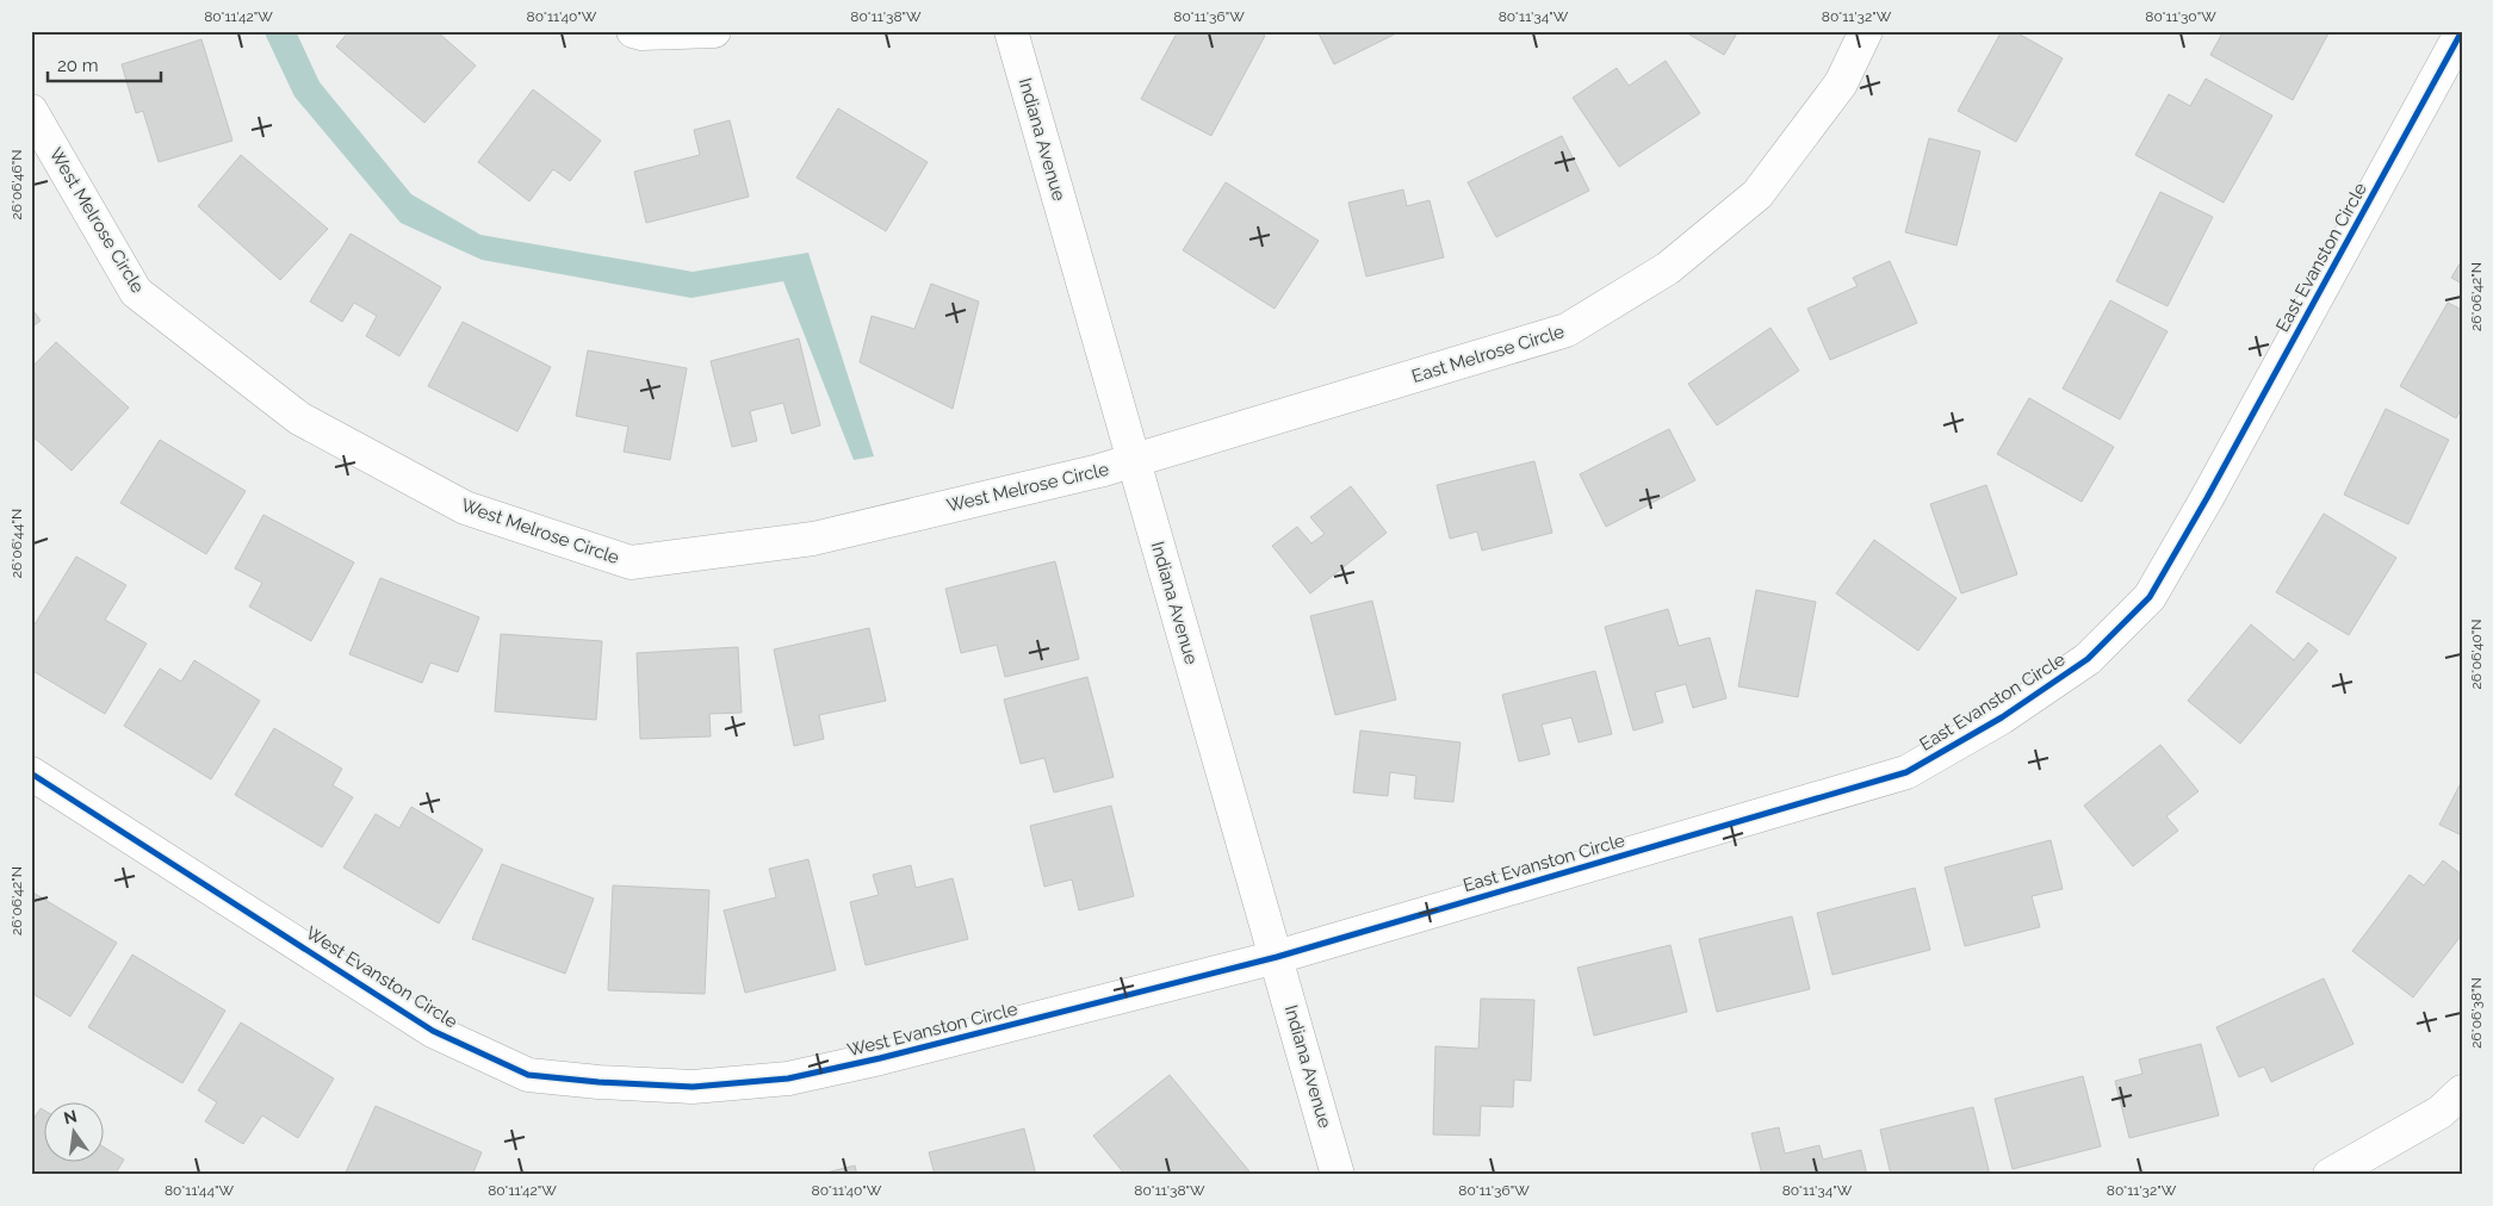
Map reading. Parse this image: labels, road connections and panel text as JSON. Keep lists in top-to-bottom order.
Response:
{
  "streets": {
    "street": [
      "Indiana Avenue",
      "West Melrose Circle",
      "East Evanston Circle",
      "East Melrose Circle",
      "West Evanston Circle"
    ]
  },
  "crossings": [
    ["Indiana Avenue", "West Melrose Circle"],
    ["Indiana Avenue", "East Evanston Circle"],
    ["Indiana Avenue", "East Melrose Circle"],
    ["Indiana Avenue", "West Evanston Circle"],
    ["West Melrose Circle", "East Melrose Circle"],
    ["East Evanston Circle", "West Evanston Circle"]
  ],
  "scale_bar": "20 m",
  "north": "top",
  "coordinates": [
    "80°11'42\"W",
    "80°11'40\"W",
    "80°11'38\"W",
    "80°11'36\"W",
    "80°11'34\"W",
    "80°11'32\"W",
    "80°11'30\"W",
    "26°06'46\"N",
    "26°06'42\"N",
    "26°06'44\"N",
    "26°06'40\"N",
    "26°06'38\"N",
    "80°11'44\"W"
  ]
}
